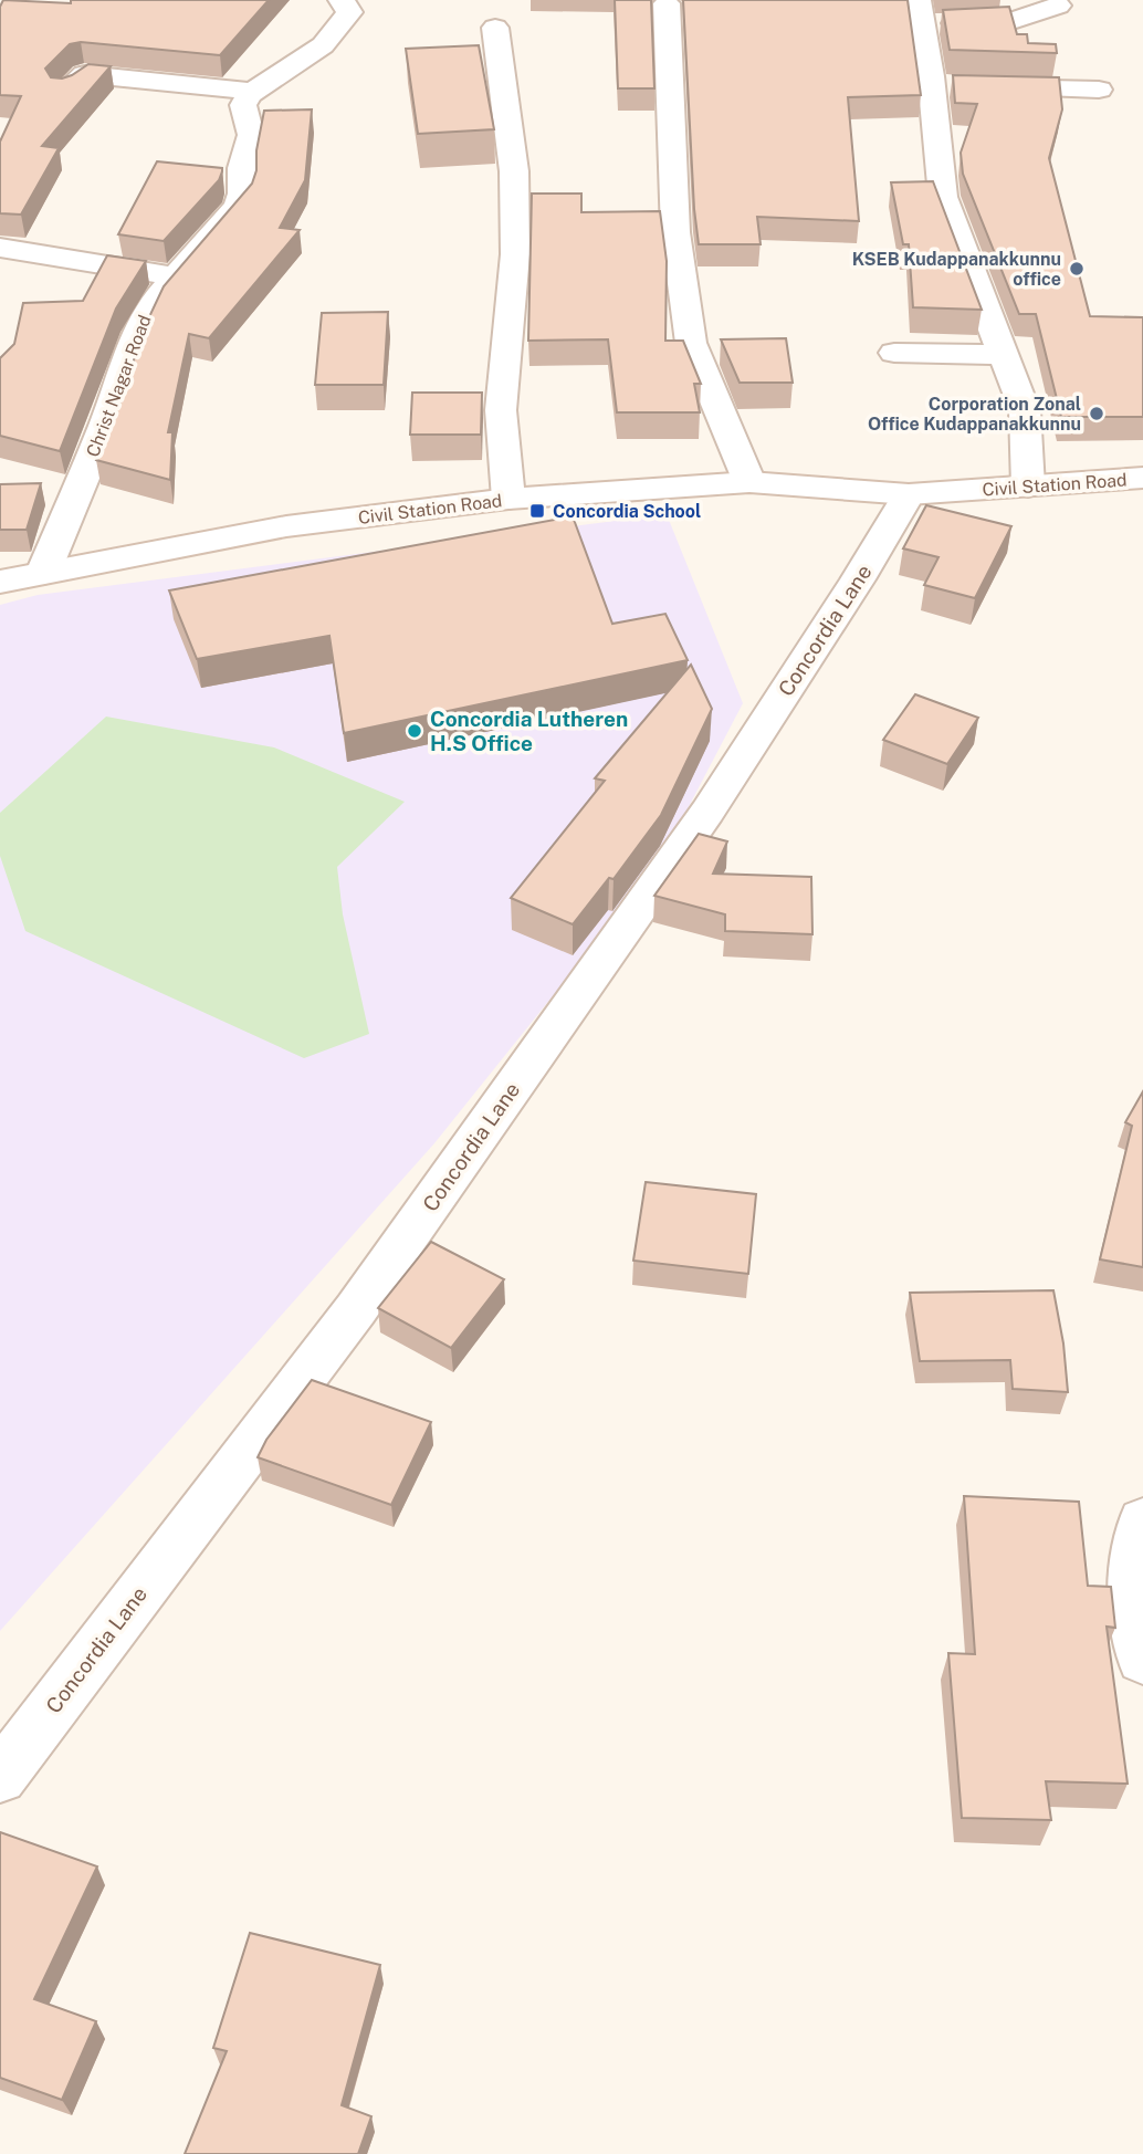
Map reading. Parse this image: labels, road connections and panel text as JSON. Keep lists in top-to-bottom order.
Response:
{
  "streets": {
    "street": ["Christ Nagar Road", "Civil Station Road", "Concordia Lane"]
  },
  "crossings": [
    ["Christ Nagar Road", "Civil Station Road"],
    ["Civil Station Road", "Concordia Lane"]
  ],
  "places": {
    "other": ["KSEB Kudappanakkunnu office", "Corporation Zonal Office Kudappanakkunnu", "Concordia Lutheren H.S Office"],
    "transit": ["Concordia School"]
  }
}
